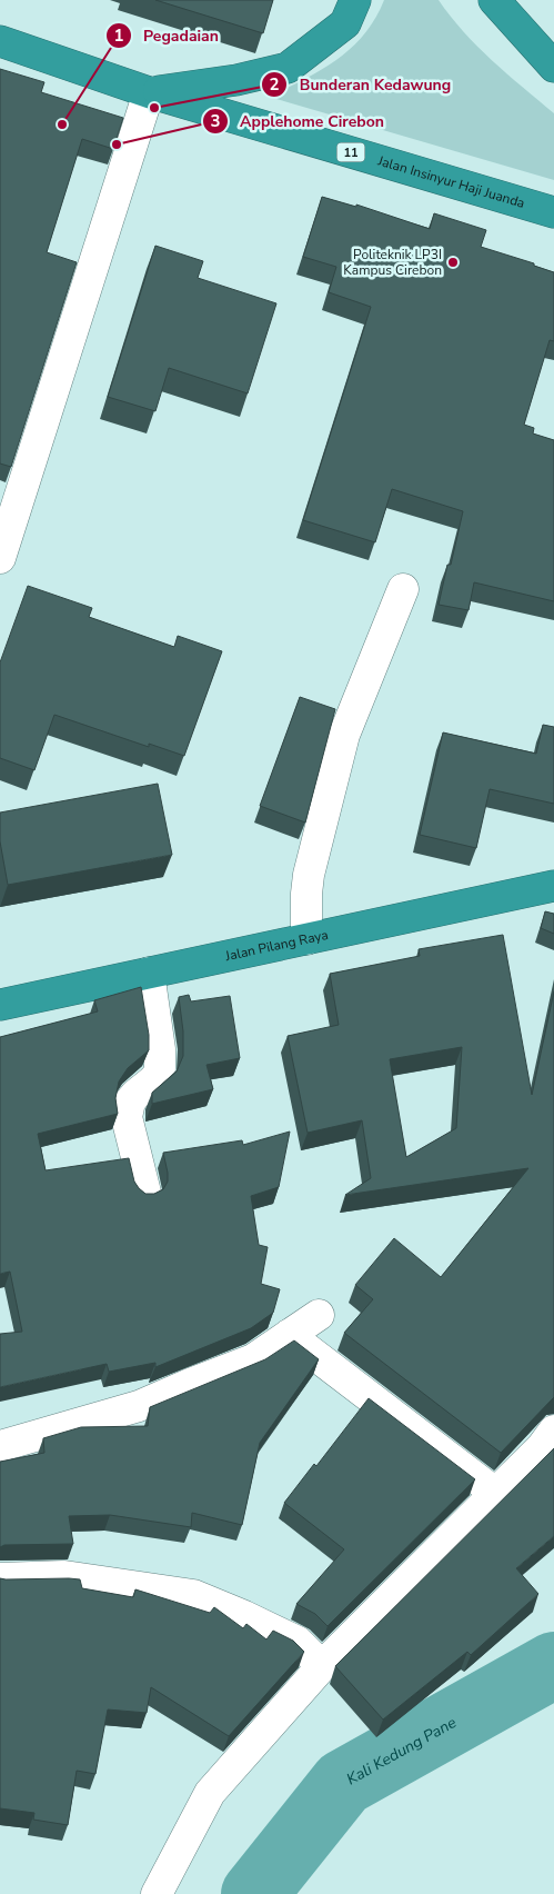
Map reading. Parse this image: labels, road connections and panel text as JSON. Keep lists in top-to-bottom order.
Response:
{
  "streets": {
    "highway": ["11", "Jalan Insinyur Haji Juanda", "Jalan Pilang Raya"]
  },
  "water": ["Kali Kedung Pane"],
  "places": [
    "Bunderan Kedawung",
    "Pegadaian",
    "Applehome Cirebon",
    "Politeknik LP3I Kampus Cirebon"
  ]
}
